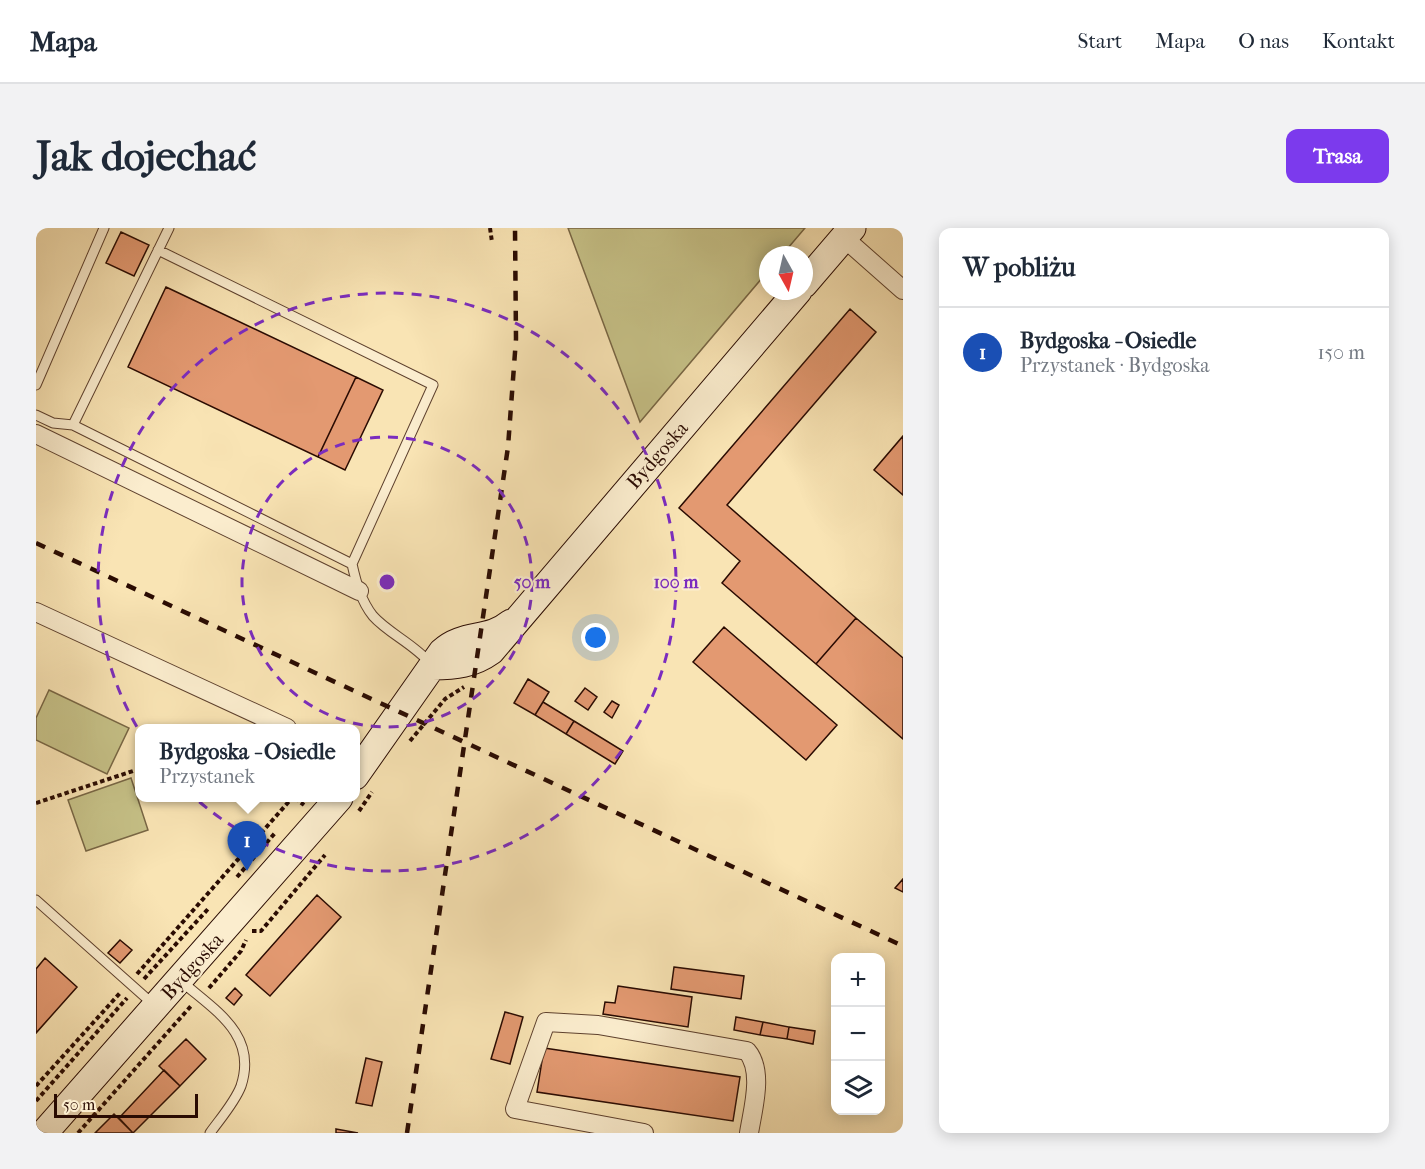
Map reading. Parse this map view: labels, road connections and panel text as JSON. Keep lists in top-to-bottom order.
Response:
{
  "streets": {
    "street": ["Bydgoska"]
  },
  "scale_bar": "50 m",
  "north": "bottom",
  "page": {
    "header": "Mapa",
    "nav": [
      "Start",
      "Mapa",
      "O nas",
      "Kontakt"
    ],
    "buttons": "Trasa",
    "title": "Jak dojechać",
    "heading": "W pobliżu",
    "list": [
      {
        "mark": "1",
        "name": "Bydgoska - Osiedle",
        "note": "Przystanek · Bydgoska",
        "value": "150 m"
      }
    ],
    "popup": ["Bydgoska - Osiedle", "Przystanek"],
    "pins": "1",
    "map_buttons": ["+", "−"],
    "scale": "50 m"
  },
  "rings": ["50 m", "100 m"]
}
